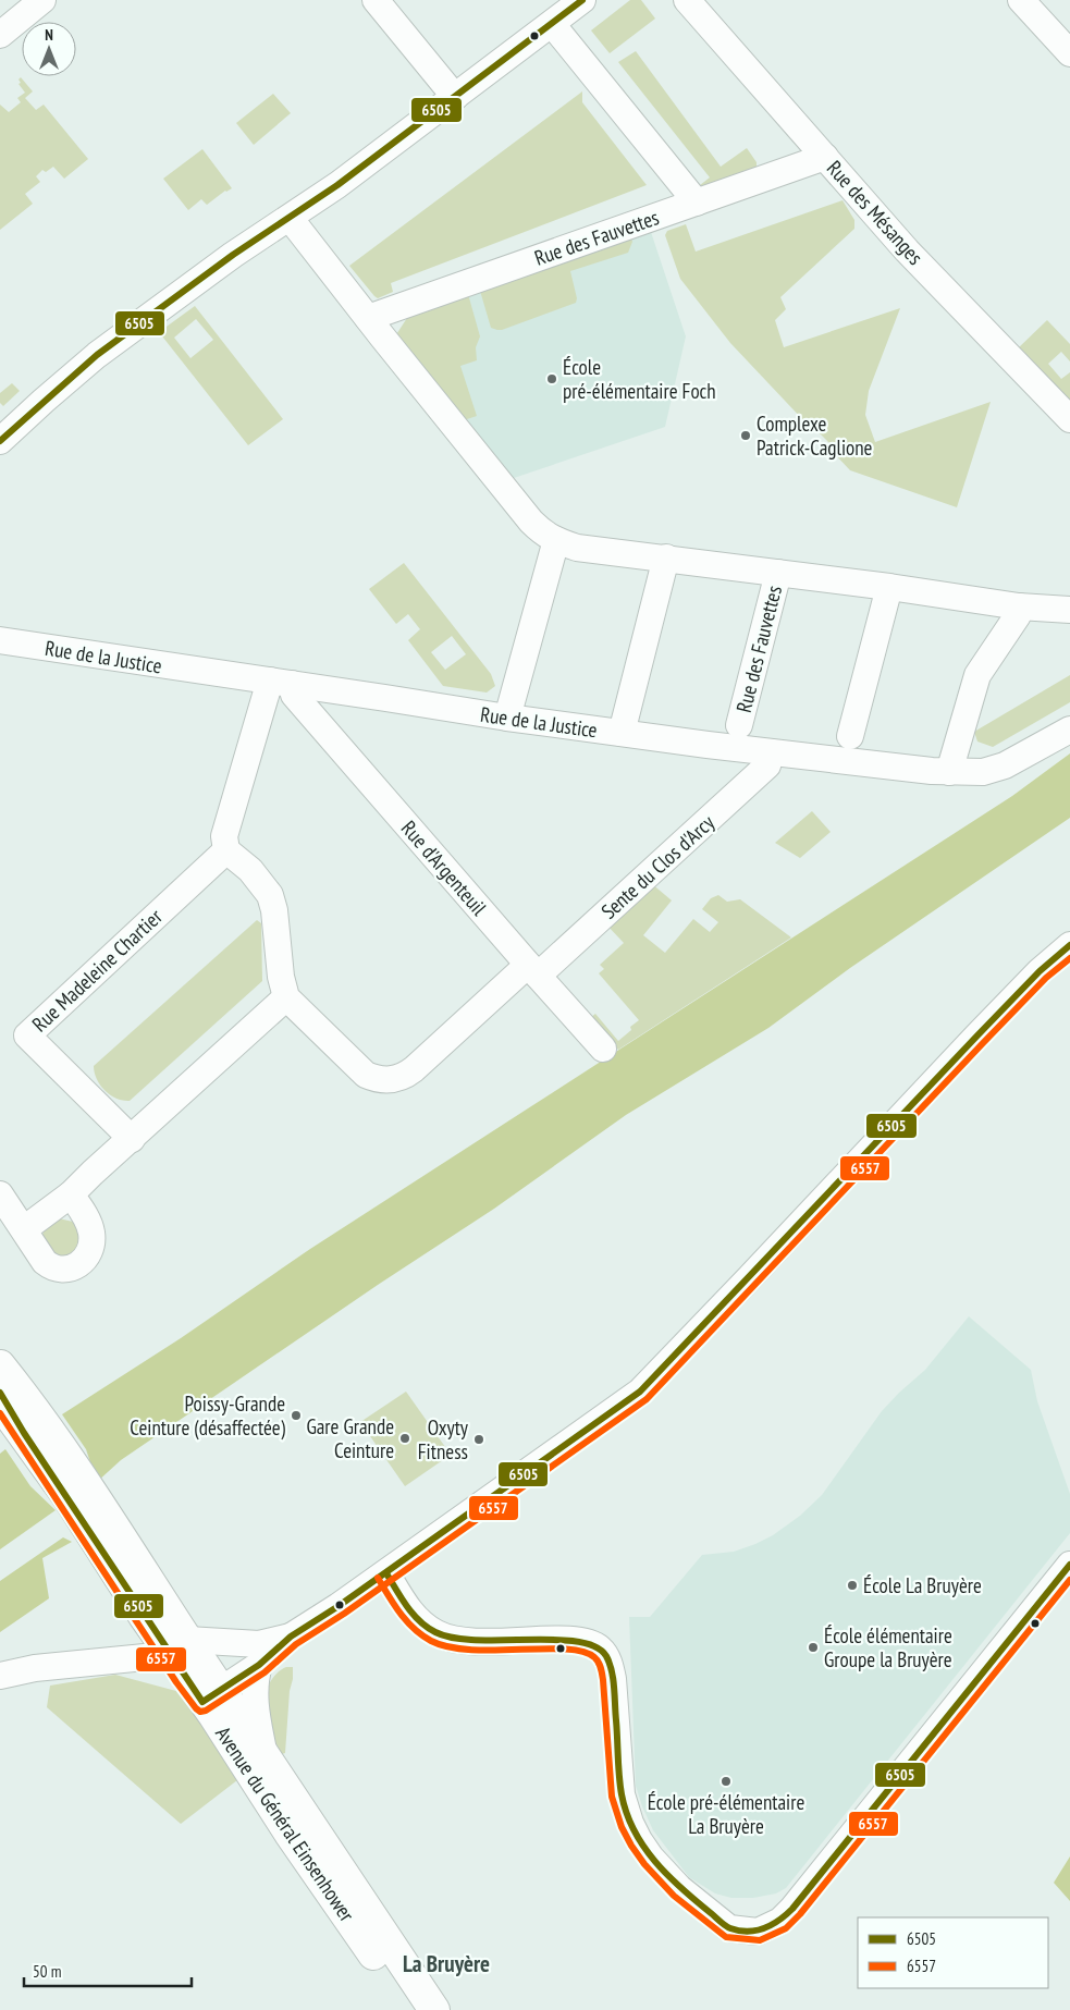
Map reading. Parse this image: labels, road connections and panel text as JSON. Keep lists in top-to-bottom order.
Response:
{
  "streets": {
    "main road": ["Avenue du Général Einsenhower"],
    "street": [
      "Rue des Mésanges",
      "Rue des Fauvettes",
      "Rue de la Justice",
      "Sente du Clos d'Arcy",
      "Rue d'Argenteuil",
      "Rue Madeleine Chartier"
    ]
  },
  "crossings": [
    ["Rue des Mésanges", "Rue des Fauvettes"],
    ["Rue de la Justice", "Sente du Clos d'Arcy"],
    ["Rue de la Justice", "Rue d'Argenteuil"],
    ["Sente du Clos d'Arcy", "Rue d'Argenteuil"]
  ],
  "districts": ["La Bruyère"],
  "places": [
    "École pré-élémentaire Foch",
    "Complexe Patrick-Caglione",
    "Poissy-Grande Ceinture (désaffectée)",
    "Gare Grande Ceinture",
    "Oxyty Fitness",
    "École La Bruyère",
    "École élémentaire Groupe la Bruyère",
    "École pré-élémentaire La Bruyère"
  ],
  "lines": ["transit line 6505", "transit line 6557"],
  "legend": ["6505", "6557"],
  "scale_bar": "50 m",
  "north": "top"
}
